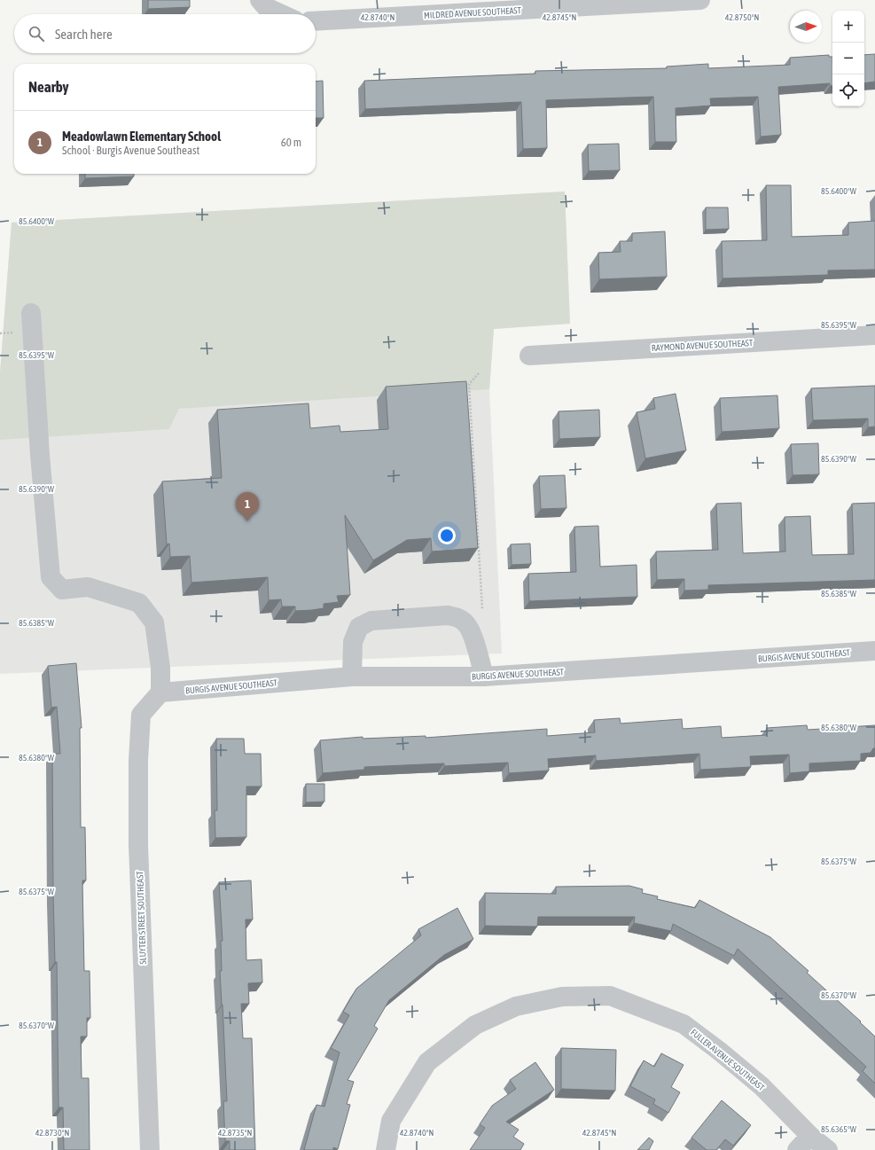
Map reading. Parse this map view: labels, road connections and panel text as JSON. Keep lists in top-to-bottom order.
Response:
{
  "streets": {
    "street": [
      "MILDRED AVENUE SOUTHEAST",
      "RAYMOND AVENUE SOUTHEAST",
      "BURGIS AVENUE SOUTHEAST",
      "SLUYTER STREET SOUTHEAST",
      "FULLER AVENUE SOUTHEAST"
    ]
  },
  "crossings": [
    ["BURGIS AVENUE SOUTHEAST", "SLUYTER STREET SOUTHEAST"]
  ],
  "north": "right",
  "page": {
    "map_buttons": ["+", "−"],
    "search": "Search here",
    "heading": "Nearby",
    "list": [
      {
        "mark": "1",
        "name": "Meadowlawn Elementary School",
        "note": "School · Burgis Avenue Southeast",
        "value": "60 m"
      }
    ],
    "pins": "1"
  },
  "coordinates": [
    "42.8740°N",
    "42.8745°N",
    "42.8750°N",
    "85.6400°W",
    "85.6395°W",
    "85.6390°W",
    "85.6385°W",
    "85.6380°W",
    "85.6375°W",
    "85.6370°W",
    "85.6365°W",
    "42.8730°N",
    "42.8735°N"
  ]
}
